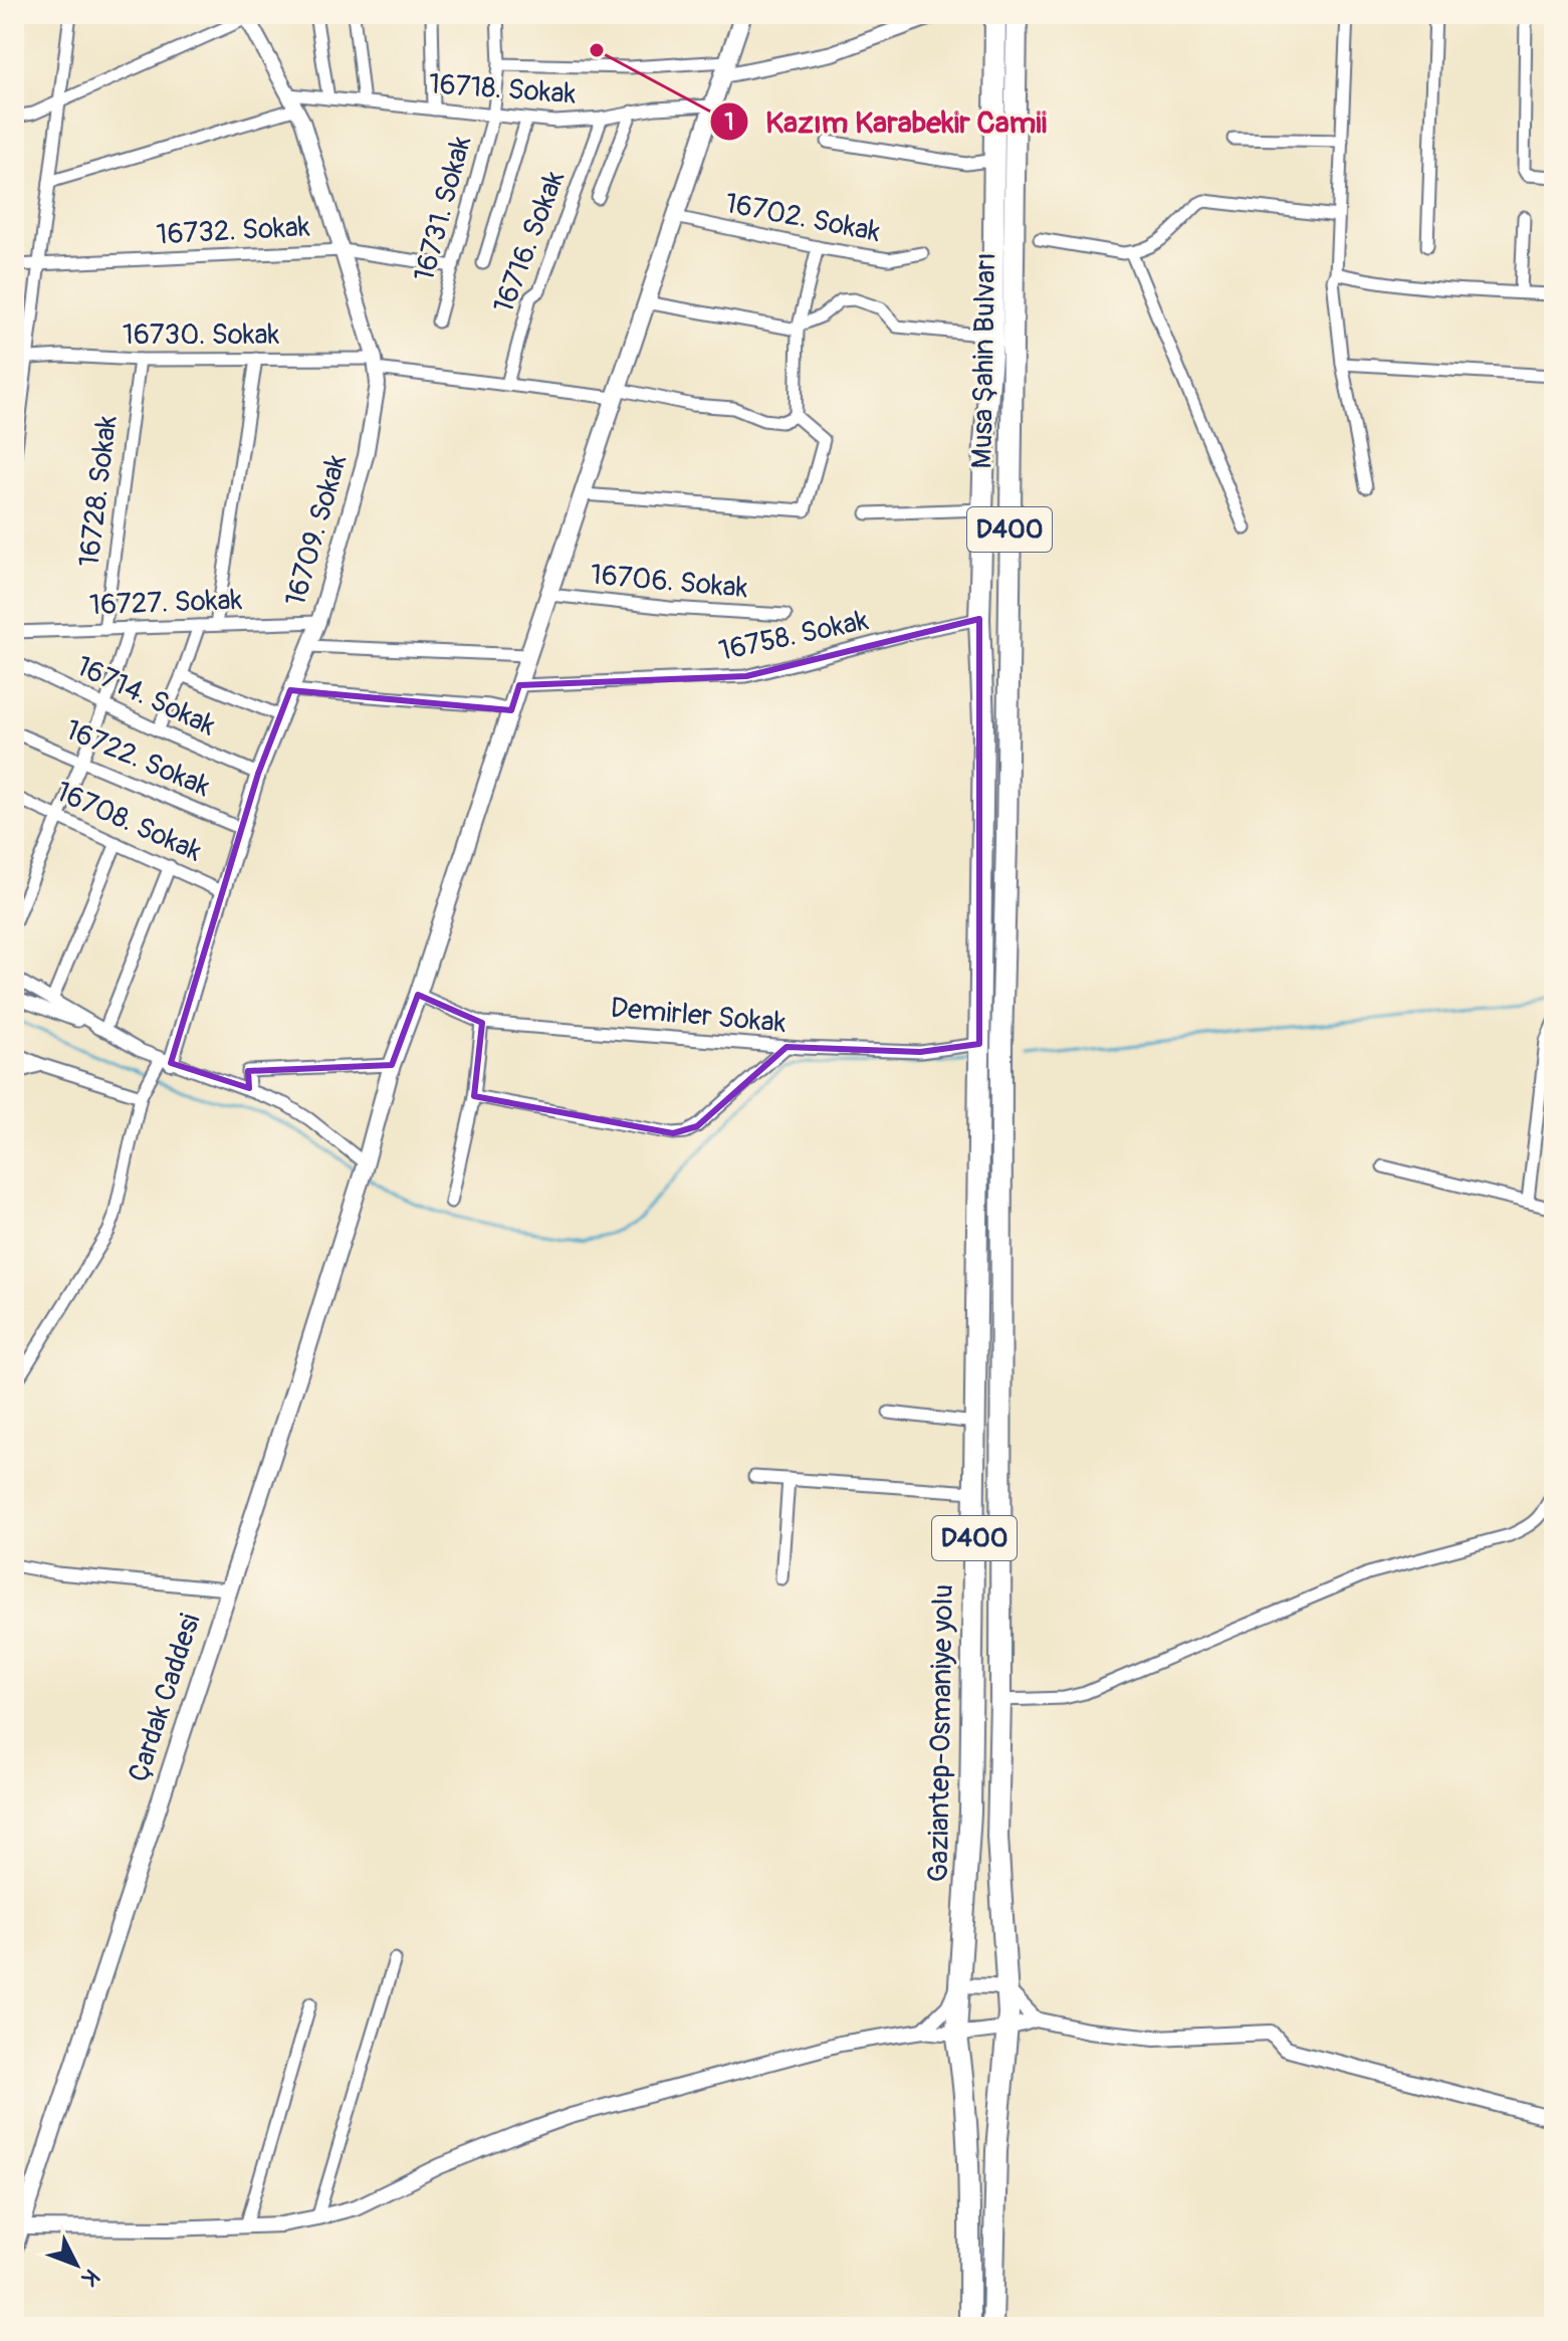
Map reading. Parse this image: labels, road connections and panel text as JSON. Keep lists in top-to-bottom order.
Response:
{
  "streets": {
    "highway": ["Musa Şahin Bulvarı", "D400", "Gaziantep-Osmaniye yolu"],
    "main road": ["Çardak Caddesi"],
    "street": [
      "16718. Sokak",
      "16731. Sokak",
      "16702. Sokak",
      "16732. Sokak",
      "16716. Sokak",
      "16730. Sokak",
      "16728. Sokak",
      "16709. Sokak",
      "16706. Sokak",
      "16727. Sokak",
      "16758. Sokak",
      "16714. Sokak",
      "16722. Sokak",
      "16708. Sokak",
      "Demirler Sokak"
    ]
  },
  "crossings": [
    ["16718. Sokak", "16731. Sokak"],
    ["16718. Sokak", "16716. Sokak"],
    ["16718. Sokak", "16709. Sokak"],
    ["16718. Sokak", "Çardak Caddesi"],
    ["16731. Sokak", "16732. Sokak"],
    ["16702. Sokak", "Çardak Caddesi"],
    ["16732. Sokak", "16709. Sokak"],
    ["16716. Sokak", "16730. Sokak"],
    ["16730. Sokak", "16728. Sokak"],
    ["16730. Sokak", "16709. Sokak"],
    ["16730. Sokak", "Çardak Caddesi"],
    ["Musa Şahin Bulvarı", "16758. Sokak"],
    ["Musa Şahin Bulvarı", "Demirler Sokak"],
    ["Musa Şahin Bulvarı", "Gaziantep-Osmaniye yolu"],
    ["16728. Sokak", "16727. Sokak"],
    ["16709. Sokak", "16727. Sokak"],
    ["16709. Sokak", "16714. Sokak"],
    ["16709. Sokak", "16722. Sokak"],
    ["16709. Sokak", "16708. Sokak"],
    ["16706. Sokak", "Çardak Caddesi"],
    ["16758. Sokak", "Çardak Caddesi"],
    ["Demirler Sokak", "Çardak Caddesi"],
    ["Demirler Sokak", "Gaziantep-Osmaniye yolu"]
  ],
  "places": ["Kazım Karabekir Camii"],
  "north": "bottom right"
}
